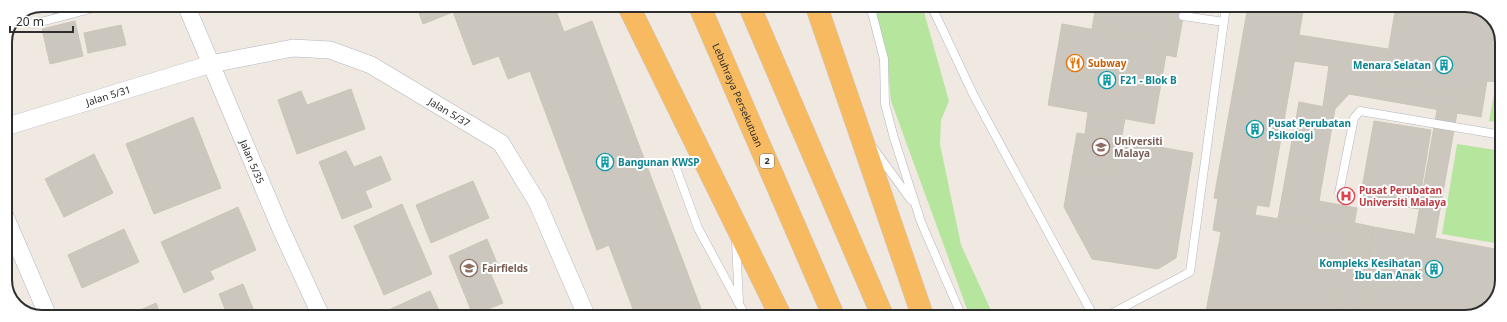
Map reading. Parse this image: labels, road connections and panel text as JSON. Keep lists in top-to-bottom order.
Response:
{
  "streets": {
    "highway": ["Lebuhraya Persekutuan", "2"],
    "street": ["Jalan 5/31", "Jalan 5/37", "Jalan 5/35"]
  },
  "crossings": [
    ["Jalan 5/31", "Jalan 5/37"],
    ["Jalan 5/31", "Jalan 5/35"],
    ["Jalan 5/37", "Jalan 5/35"]
  ],
  "places": {
    "restaurant": ["Subway"],
    "building": [
      "Menara Selatan",
      "F21 - Blok B",
      "Pusat Perubatan Psikologi",
      "Bangunan KWSP",
      "Kompleks Kesihatan Ibu dan Anak"
    ],
    "school or university": ["Universiti Malaya", "Fairfields"],
    "hospital": ["Pusat Perubatan Universiti Malaya"]
  },
  "scale_bar": "20 m"
}
